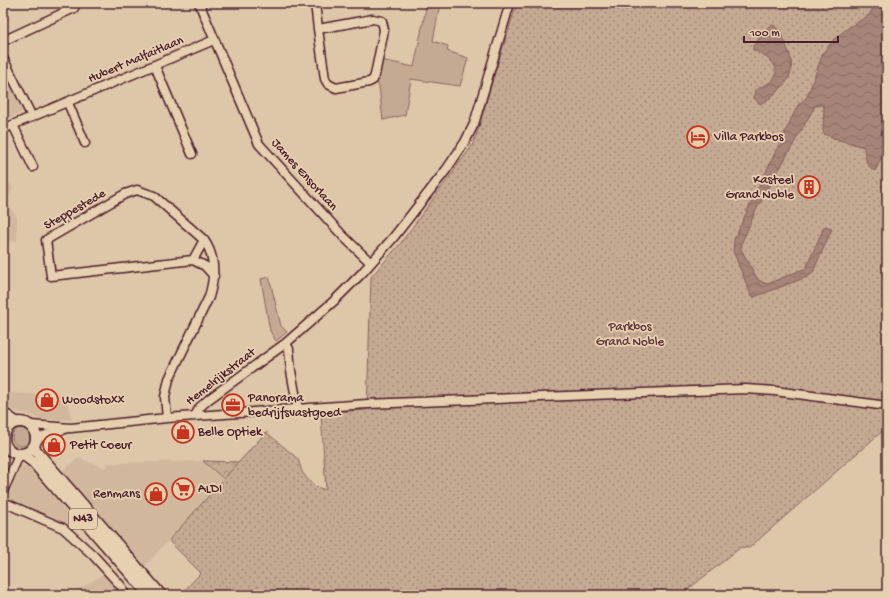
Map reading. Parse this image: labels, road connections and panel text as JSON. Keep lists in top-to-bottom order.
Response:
{
  "streets": {
    "main road": ["N43"],
    "street": [
      "Hubert Malfaitlaan",
      "James Ensorlaan",
      "Steppestede",
      "Hemelrijkstraat"
    ]
  },
  "crossings": [
    ["Hubert Malfaitlaan", "James Ensorlaan"],
    ["James Ensorlaan", "Hemelrijkstraat"],
    ["Steppestede", "Hemelrijkstraat"],
    ["Hemelrijkstraat", "N43"]
  ],
  "parks": ["Parkbos Grand Noble"],
  "places": {
    "hotel": ["Villa Parkbos"],
    "building": ["Kasteel Grand Noble"],
    "shop": [
      "Woodstoxx",
      "Belle Optiek",
      "Petit Coeur",
      "Renmans"
    ],
    "office": ["Panorama bedrijfsvastgoed"],
    "supermarket": ["ALDI"]
  },
  "scale_bar": "100 m"
}
